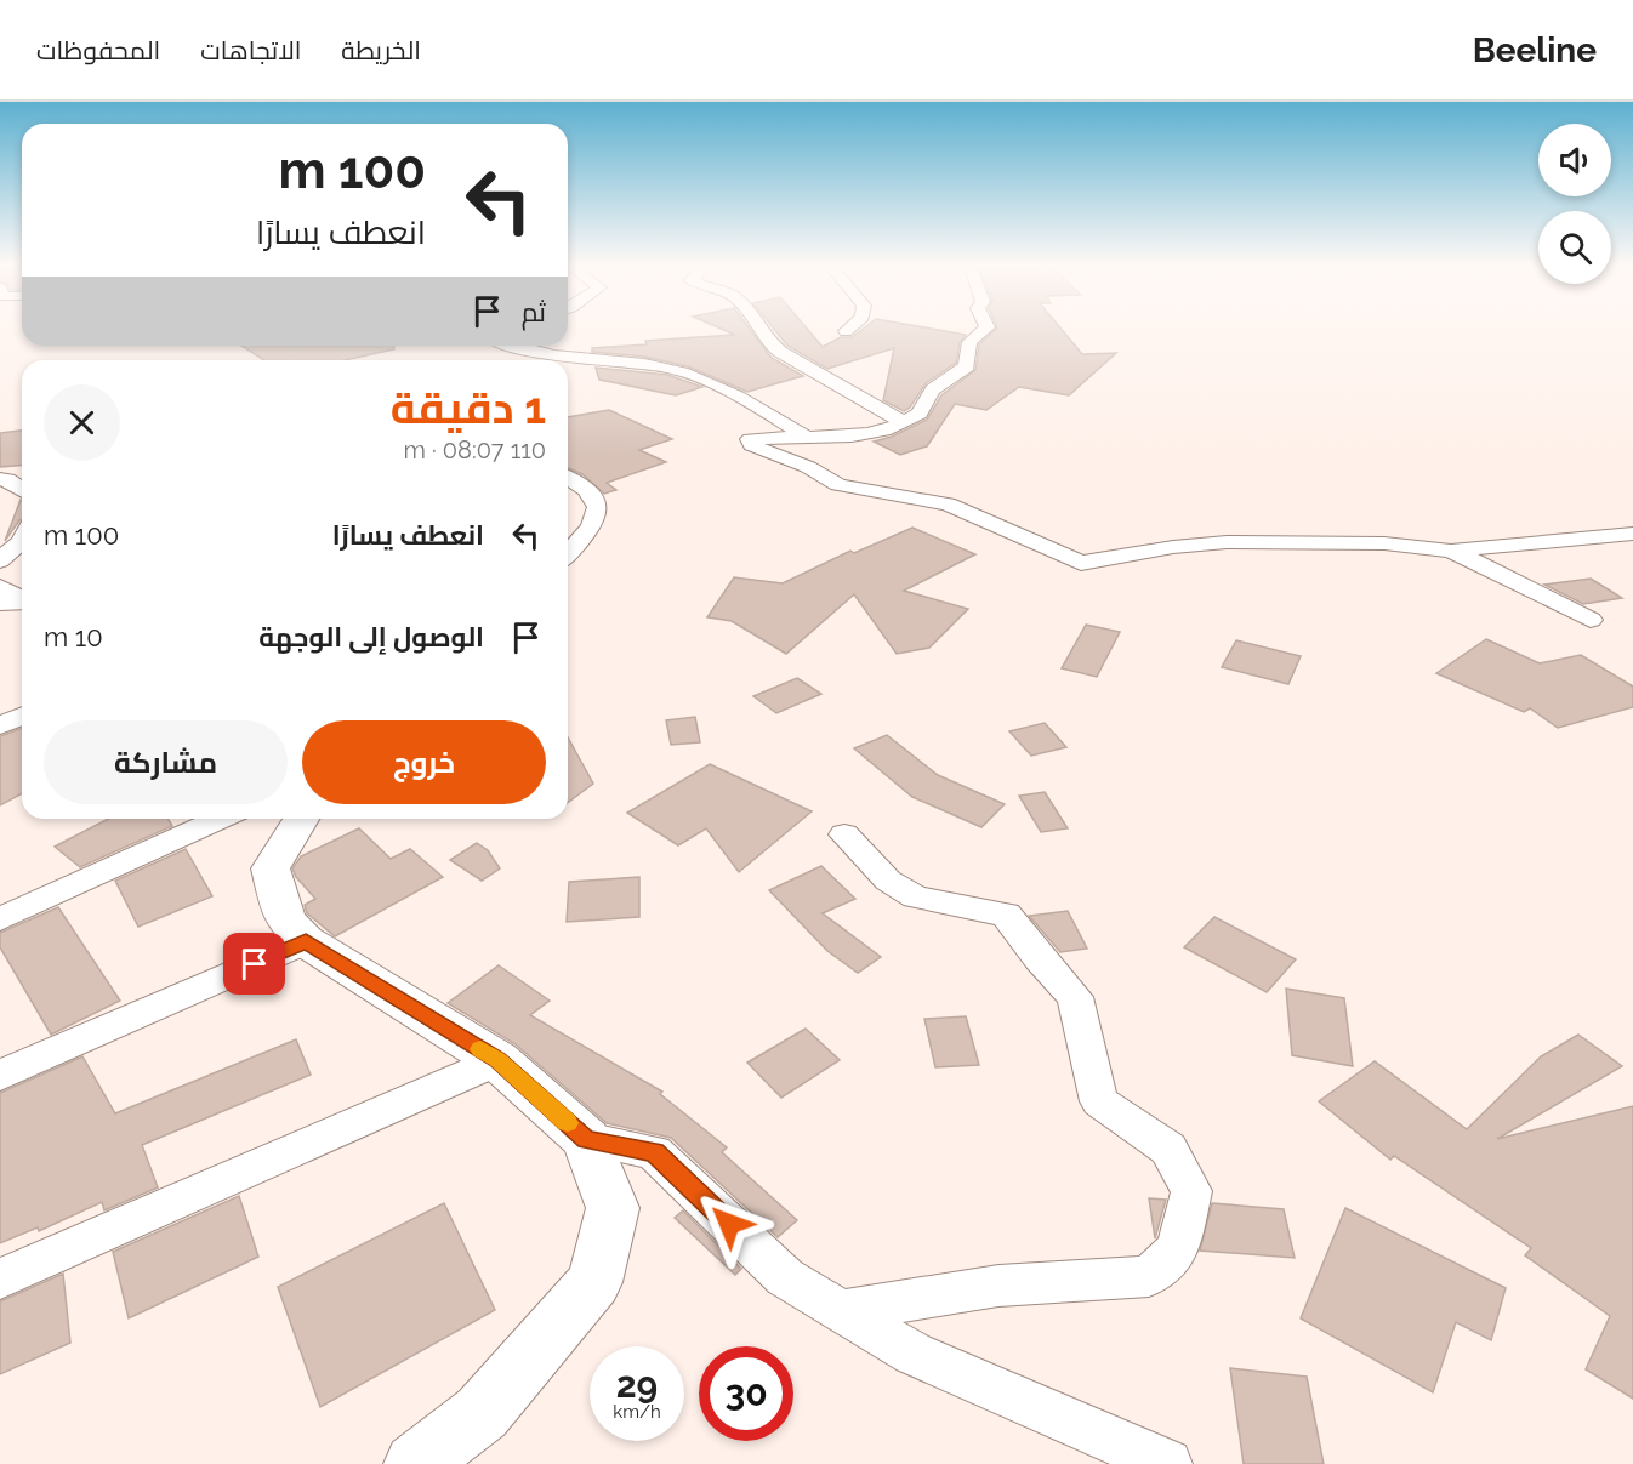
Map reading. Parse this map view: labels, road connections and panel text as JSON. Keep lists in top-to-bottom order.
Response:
{
  "page": {
    "header": "Beeline",
    "nav": ["الخريطة", "الاتجاهات", "المحفوظات"],
    "turn": ["100 m", "انعطف يسارًا"],
    "then": "ثم",
    "heading": ["1 دقيقة", "110 m · 08:07"],
    "list": [
      {
        "name": "انعطف يسارًا",
        "value": "100 m"
      },
      {
        "name": "الوصول إلى الوجهة",
        "value": "10 m"
      }
    ],
    "buttons": ["خروج", "مشاركة"],
    "speed": "29 km/h",
    "limit": "30"
  }
}
